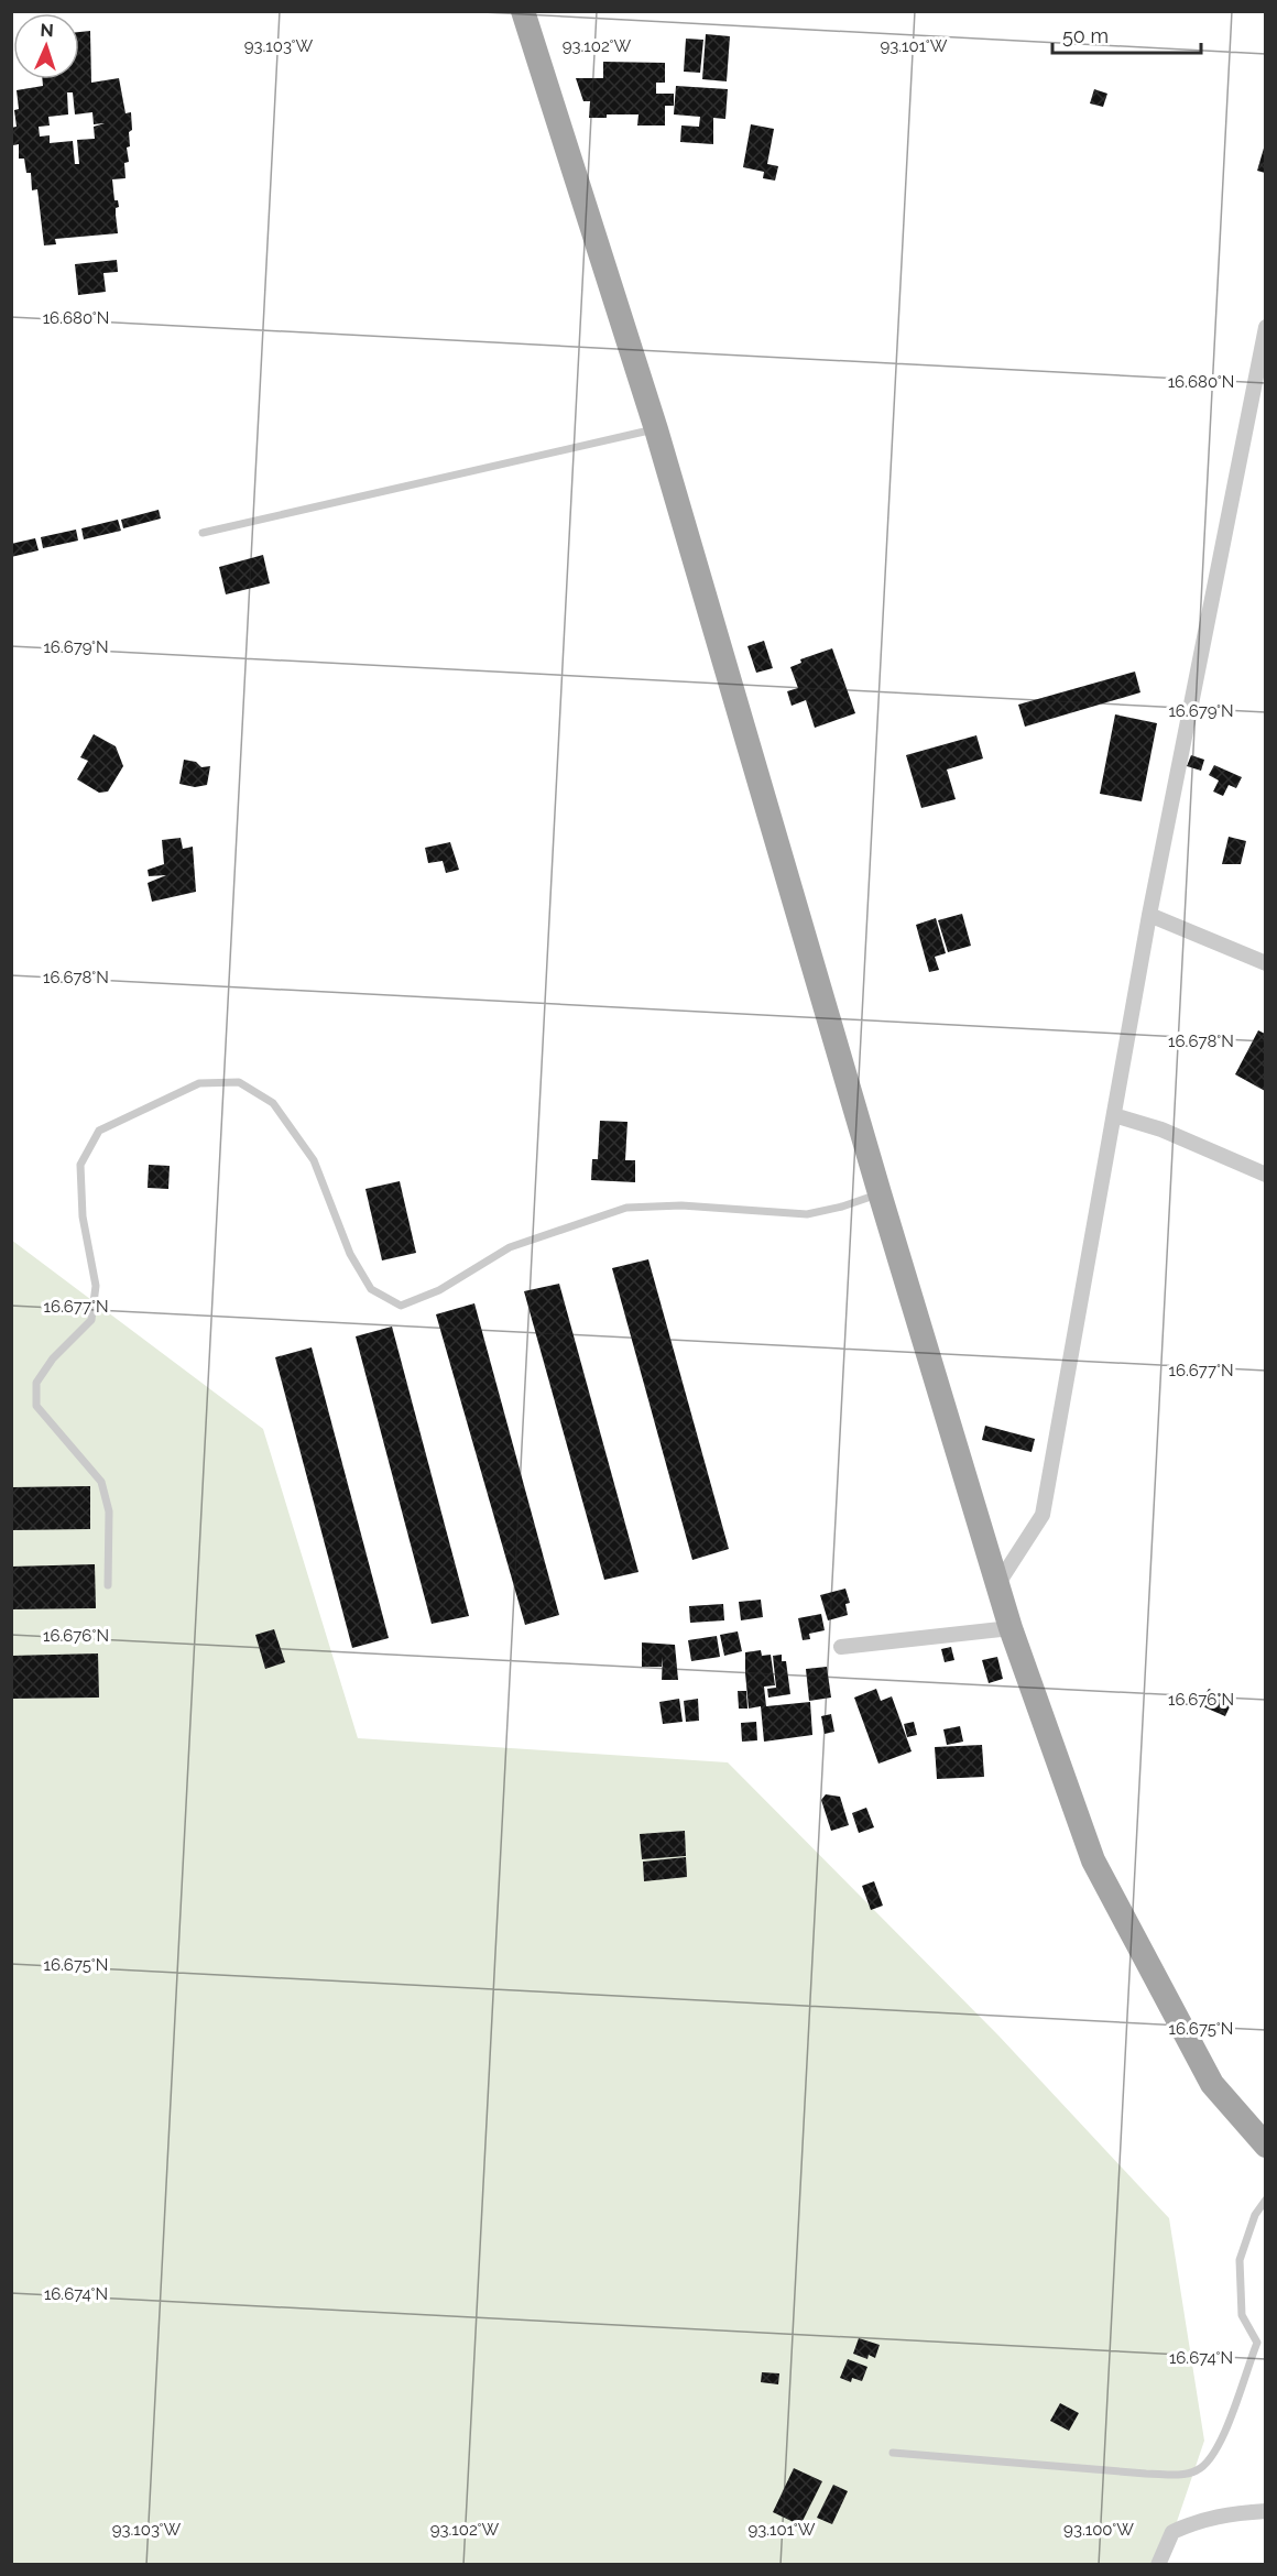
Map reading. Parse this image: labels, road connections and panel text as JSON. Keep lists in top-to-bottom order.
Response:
{
  "scale_bar": "50 m",
  "north": "top",
  "coordinates": [
    "93.103°W",
    "93.102°W",
    "93.101°W",
    "16.680°N",
    "16.679°N",
    "16.678°N",
    "16.677°N",
    "16.676°N",
    "16.675°N",
    "16.674°N",
    "93.100°W"
  ]
}
